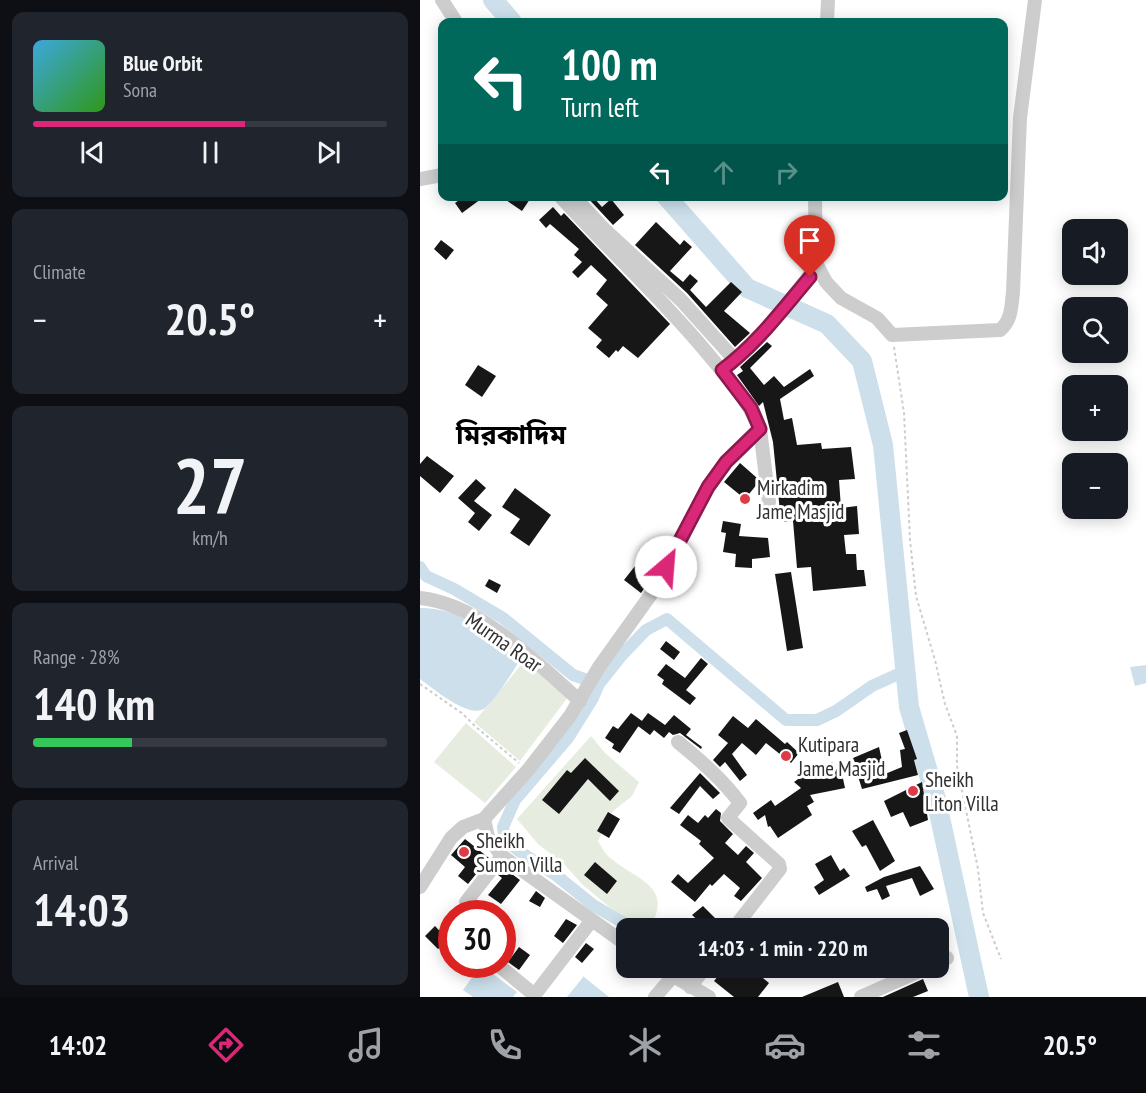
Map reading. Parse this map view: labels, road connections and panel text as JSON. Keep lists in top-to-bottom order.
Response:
{
  "streets": {
    "street": ["Murma Roar"]
  },
  "districts": ["মিরকাদিম"],
  "places": [
    "Mirkadim Jame Masjid",
    "Kutipara Jame Masjid",
    "Sheikh Liton Villa",
    "Sheikh Sumon Villa"
  ],
  "page": {
    "turn": ["100 m", "Turn left"],
    "song": ["Blue Orbit", "Sona"],
    "tile": [
      "Climate",
      ["27", "km/h"],
      ["Range · 28%", "140 km"],
      ["Arrival", "14:03"]
    ],
    "map_buttons": ["+", "−"],
    "heat": ["−", "20.5°", "+"],
    "limit": "30",
    "trip": "14:03 · 1 min · 220 m",
    "tabs": ["14:02", "20.5°"]
  }
}
